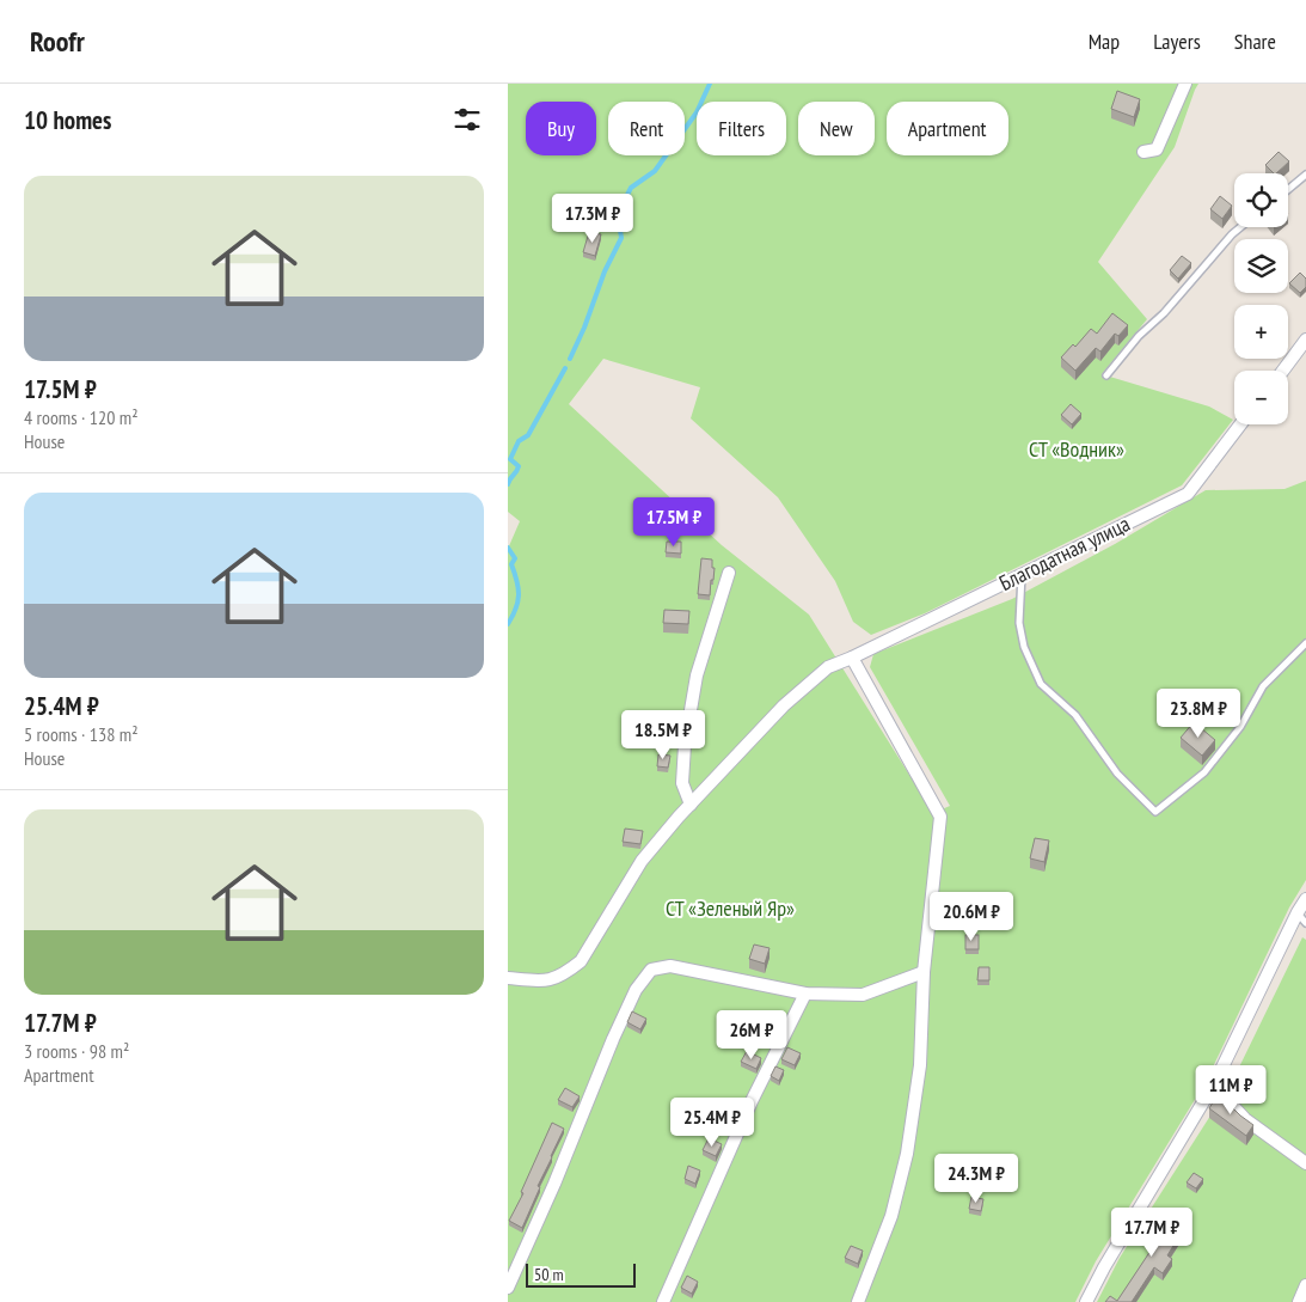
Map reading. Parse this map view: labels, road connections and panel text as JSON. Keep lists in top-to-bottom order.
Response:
{
  "streets": {
    "street": ["Благодатная улица"]
  },
  "parks": ["СТ «Водник»", "СТ «Зеленый Яр»"],
  "scale_bar": "50 m",
  "page": {
    "header": "Roofr",
    "nav": ["Map", "Layers", "Share"],
    "heading": "10 homes",
    "chip": [
      "Buy",
      "Rent",
      "Filters",
      "New",
      "Apartment"
    ],
    "list": [
      {
        "name": "17.5M ₽",
        "note": "4 rooms · 120 m² · House"
      },
      {
        "name": "25.4M ₽",
        "note": "5 rooms · 138 m² · House"
      },
      {
        "name": "17.7M ₽",
        "note": "3 rooms · 98 m² · Apartment"
      }
    ],
    "map_buttons": ["+", "−"],
    "price": [
      "17.3M ₽",
      "17.5M ₽",
      "23.8M ₽",
      "18.5M ₽",
      "20.6M ₽",
      "26M ₽",
      "11M ₽",
      "25.4M ₽",
      "24.3M ₽",
      "17.7M ₽"
    ],
    "scale": "50 m"
  }
}
